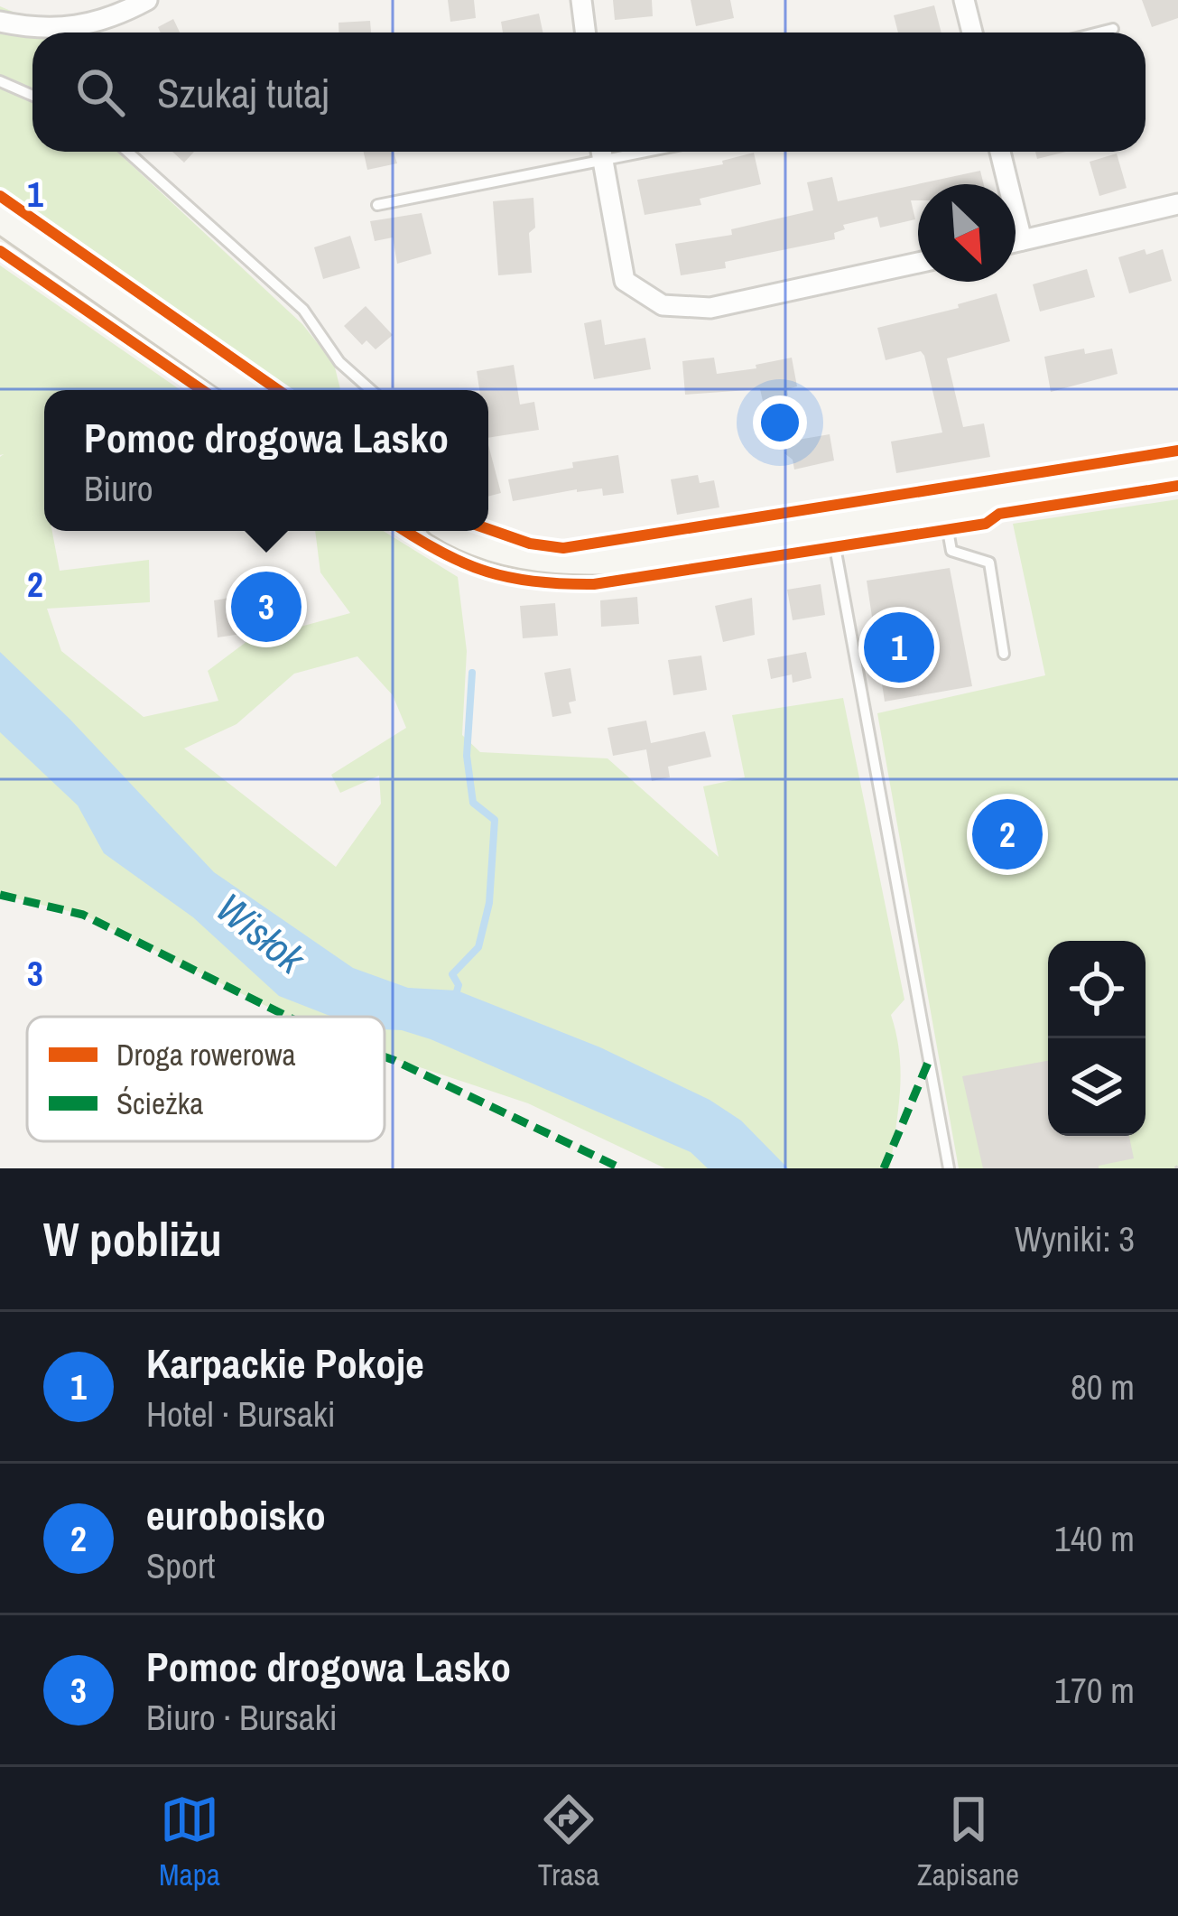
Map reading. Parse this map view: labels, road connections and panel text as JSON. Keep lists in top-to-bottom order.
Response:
{
  "water": ["Wisłok"],
  "legend": ["Droga rowerowa", "Ścieżka"],
  "north": "bottom right",
  "page": {
    "search": "Szukaj tutaj",
    "popup": ["Pomoc drogowa Lasko", "Biuro"],
    "pins": ["3", "1", "2"],
    "heading": ["W pobliżu", "Wyniki: 3"],
    "list": [
      {
        "mark": "1",
        "name": "Karpackie Pokoje",
        "note": "Hotel · Bursaki",
        "value": "80 m"
      },
      {
        "mark": "2",
        "name": "euroboisko",
        "note": "Sport",
        "value": "140 m"
      },
      {
        "mark": "3",
        "name": "Pomoc drogowa Lasko",
        "note": "Biuro · Bursaki",
        "value": "170 m"
      }
    ],
    "nav": ["Mapa", "Trasa", "Zapisane"]
  },
  "grid": {
    "rows": ["1", "2", "3"]
  }
}
